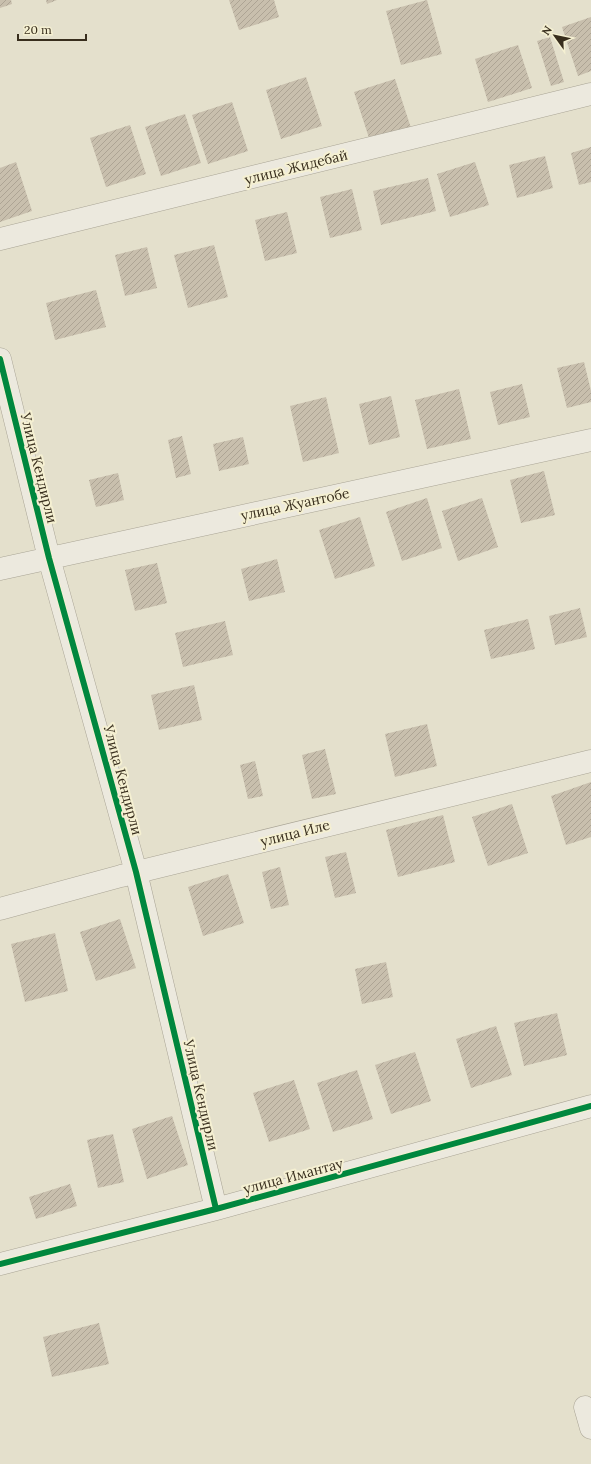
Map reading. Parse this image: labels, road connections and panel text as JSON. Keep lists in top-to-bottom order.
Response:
{
  "streets": {
    "street": [
      "улица Жидебай",
      "Улица Кендирли",
      "улица Жуантобе",
      "улица Иле",
      "улица Имантау"
    ]
  },
  "crossings": [
    ["Улица Кендирли", "улица Жуантобе"],
    ["Улица Кендирли", "улица Иле"],
    ["Улица Кендирли", "улица Имантау"]
  ],
  "scale_bar": "20 m",
  "north": "top left"
}
